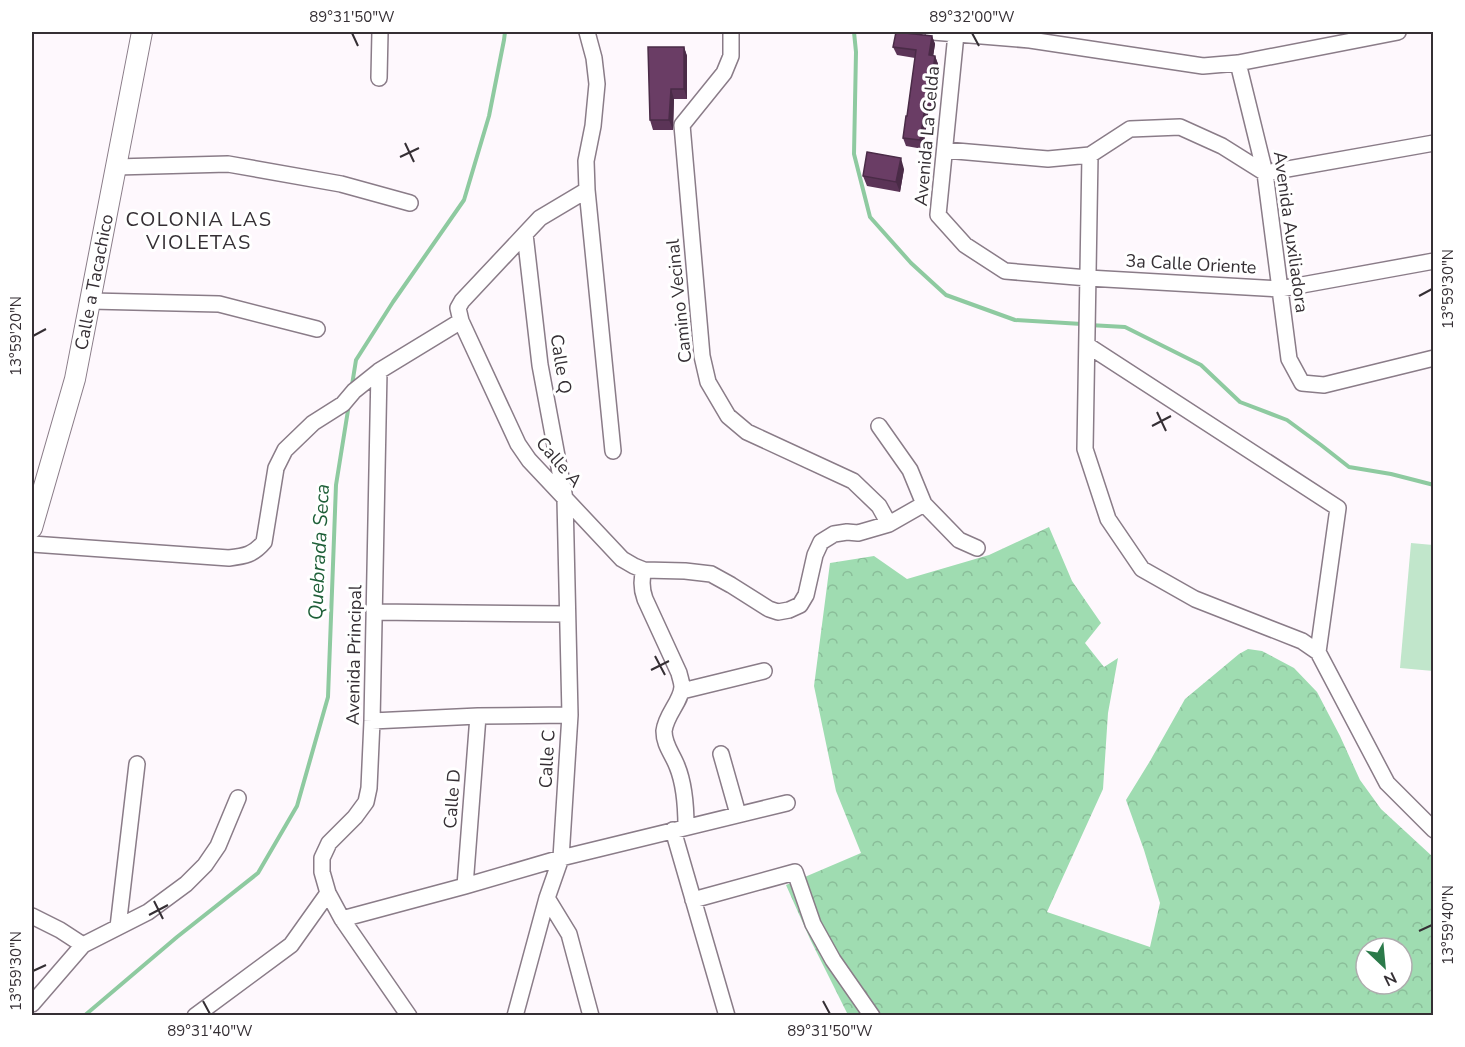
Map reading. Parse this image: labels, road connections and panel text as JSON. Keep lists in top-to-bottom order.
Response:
{
  "streets": {
    "main road": ["Calle a Tacachico"],
    "street": [
      "Avenida La Celda",
      "Avenida Auxiliadora",
      "3a Calle Oriente",
      "Camino Vecinal",
      "Calle Q",
      "Calle A",
      "Avenida Principal",
      "Calle C",
      "Calle D"
    ]
  },
  "crossings": [
    ["Avenida La Celda", "3a Calle Oriente"],
    ["Avenida Auxiliadora", "3a Calle Oriente"],
    ["Calle Q", "Calle A"],
    ["Calle Q", "Calle C"],
    ["Calle A", "Calle C"]
  ],
  "districts": ["COLONIA LAS VIOLETAS"],
  "water": ["Quebrada Seca"],
  "north": "bottom right",
  "coordinates": [
    "89°31'50\"W",
    "89°32'00\"W",
    "13°59'30\"N",
    "13°59'20\"N",
    "13°59'40\"N",
    "89°31'40\"W"
  ]
}
